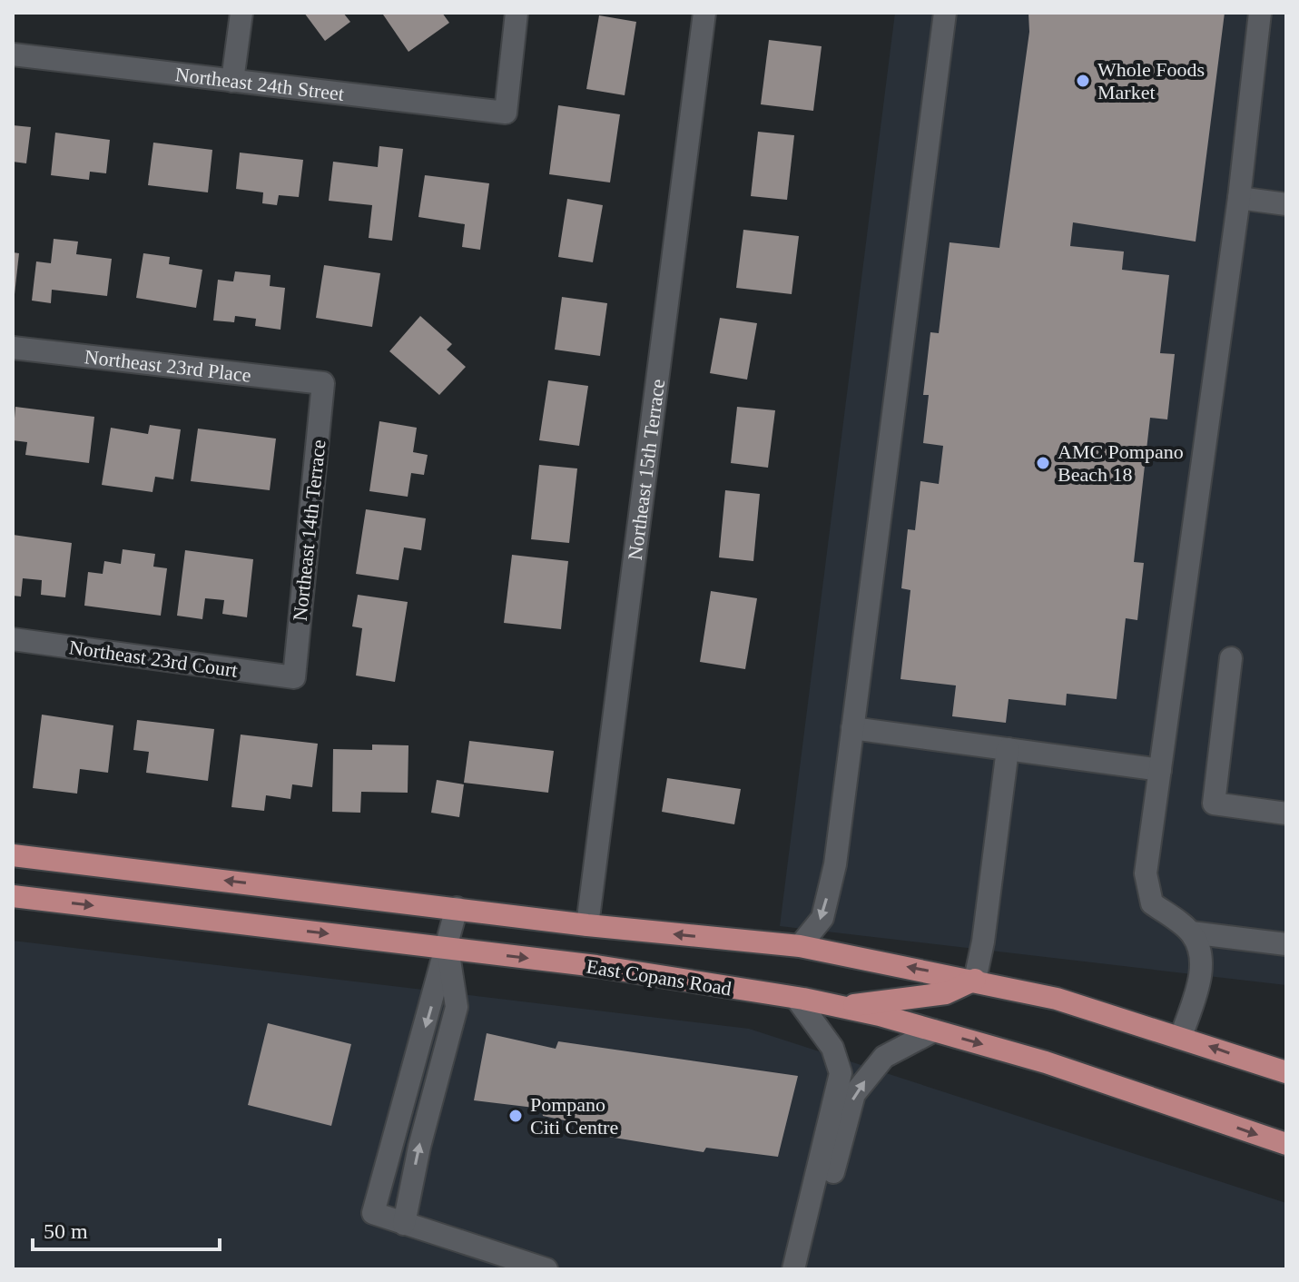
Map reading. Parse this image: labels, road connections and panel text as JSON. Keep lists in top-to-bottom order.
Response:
{
  "streets": {
    "main road": ["East Copans Road"],
    "street": [
      "Northeast 24th Street",
      "Northeast 23rd Place",
      "Northeast 15th Terrace",
      "Northeast 14th Terrace",
      "Northeast 23rd Court"
    ]
  },
  "crossings": [
    ["Northeast 23rd Place", "Northeast 14th Terrace"],
    ["Northeast 15th Terrace", "East Copans Road"],
    ["Northeast 14th Terrace", "Northeast 23rd Court"]
  ],
  "places": ["Whole Foods Market", "AMC Pompano Beach 18", "Pompano Citi Centre"],
  "scale_bar": "50 m"
}
